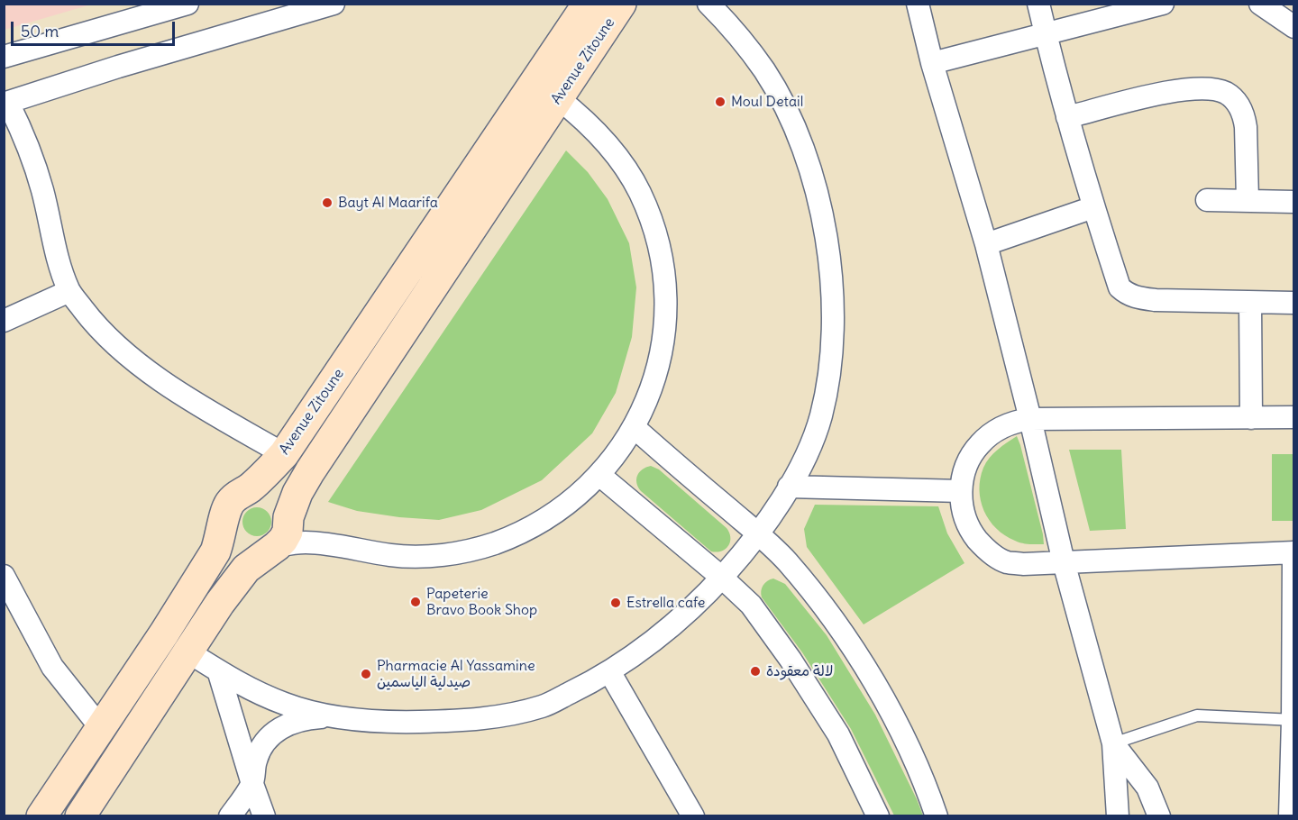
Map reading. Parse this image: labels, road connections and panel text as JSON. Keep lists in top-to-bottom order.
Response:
{
  "streets": {
    "main road": ["Avenue Zitoune"]
  },
  "places": [
    "Moul Detail",
    "Bayt Al Maarifa",
    "Papeterie Bravo Book Shop",
    "Estrella cafe",
    "لالة معقودة",
    "Pharmacie Al Yassamine صيدلية الياسمين"
  ],
  "scale_bar": "50 m"
}
